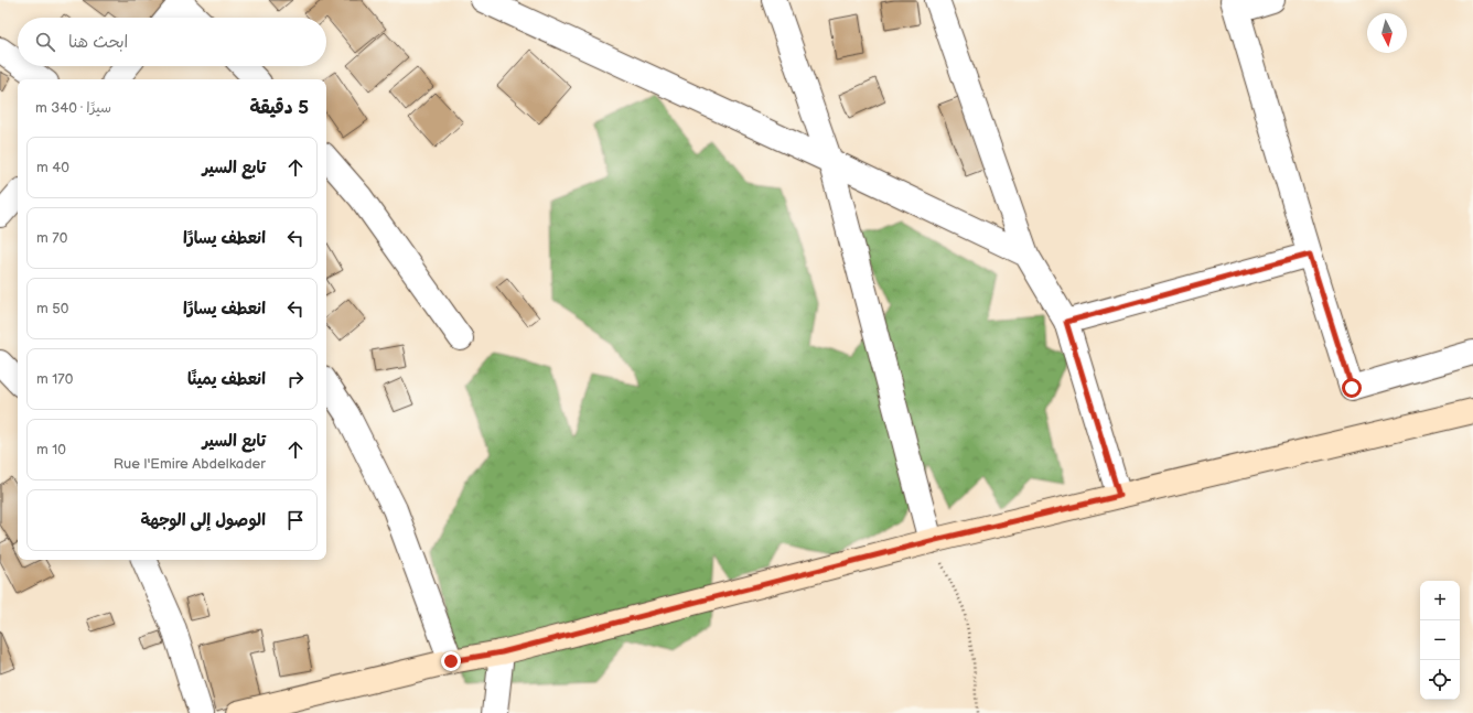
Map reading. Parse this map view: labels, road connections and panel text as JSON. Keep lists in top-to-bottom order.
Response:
{
  "north": "bottom",
  "page": {
    "search": "ابحث هنا",
    "heading": ["5 دقيقة", "سيرًا · 340 m"],
    "list": [
      ["تابع السير", "40 m"],
      ["انعطف يسارًا", "70 m"],
      ["انعطف يسارًا", "50 m"],
      ["انعطف يمينًا", "170 m"],
      ["تابع السير", "Rue l'Emire Abdelkader", "10 m"],
      "الوصول إلى الوجهة"
    ],
    "map_buttons": ["+", "−"]
  }
}
